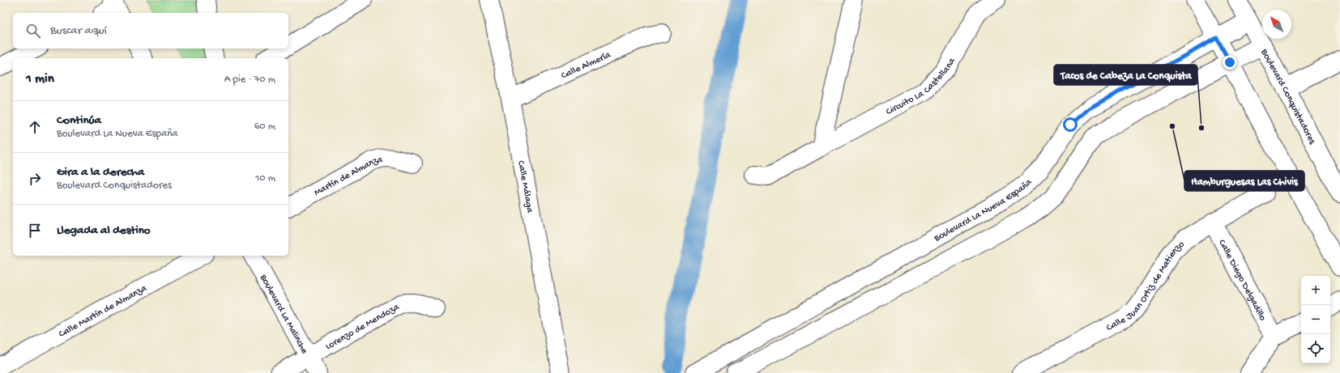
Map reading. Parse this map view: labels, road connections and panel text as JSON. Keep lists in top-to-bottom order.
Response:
{
  "streets": {
    "street": [
      "Calle Almería",
      "Circuito La Castellana",
      "Boulevard Conquistadores",
      "Martín de Almanza",
      "Calle Málaga",
      "Boulevard La Nueva España",
      "Calle Diego Delgadillo",
      "Calle Juan Ortiz de Matienzo",
      "Calle Martín de Almanza",
      "Boulevard La Malinche",
      "Lorenzo de Mendoza"
    ]
  },
  "crossings": [
    ["Calle Almería", "Calle Málaga"],
    ["Boulevard Conquistadores", "Boulevard La Nueva España"],
    ["Calle Diego Delgadillo", "Calle Juan Ortiz de Matienzo"],
    ["Boulevard La Malinche", "Lorenzo de Mendoza"]
  ],
  "places": ["Hamburguesas Las Chivis", "Tacos de Cabeza La Conquista"],
  "north": "top left",
  "page": {
    "search": "Buscar aquí",
    "heading": ["1 min", "A pie · 70 m"],
    "list": [
      ["Continúa", "Boulevard La Nueva España", "60 m"],
      ["Gira a la derecha", "Boulevard Conquistadores", "10 m"],
      "Llegada al destino"
    ],
    "map_buttons": ["+", "−"]
  }
}
